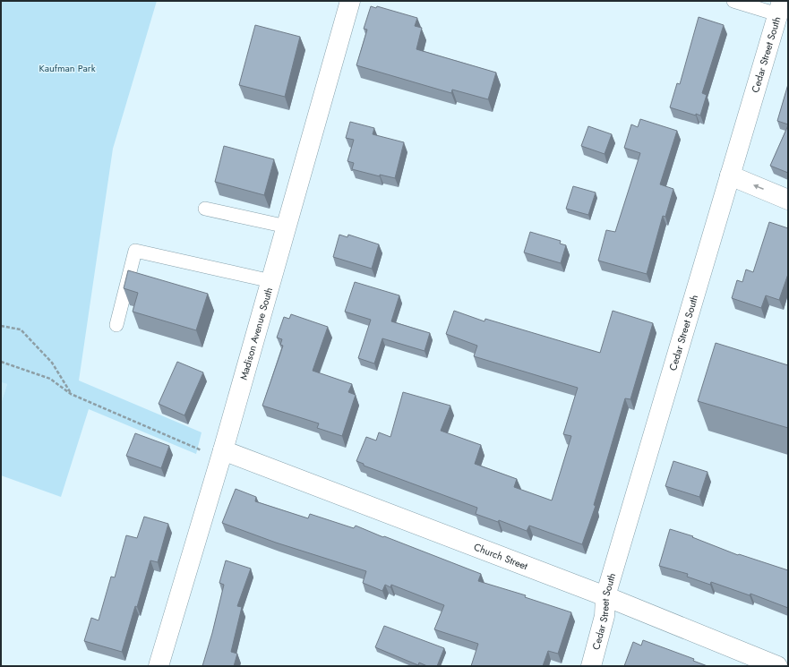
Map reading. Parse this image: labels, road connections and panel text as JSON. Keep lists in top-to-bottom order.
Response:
{
  "streets": {
    "street": ["Cedar Street South", "Madison Avenue South", "Church Street"]
  },
  "crossings": [
    ["Cedar Street South", "Church Street"],
    ["Madison Avenue South", "Church Street"]
  ],
  "parks": ["Kaufman Park"]
}
